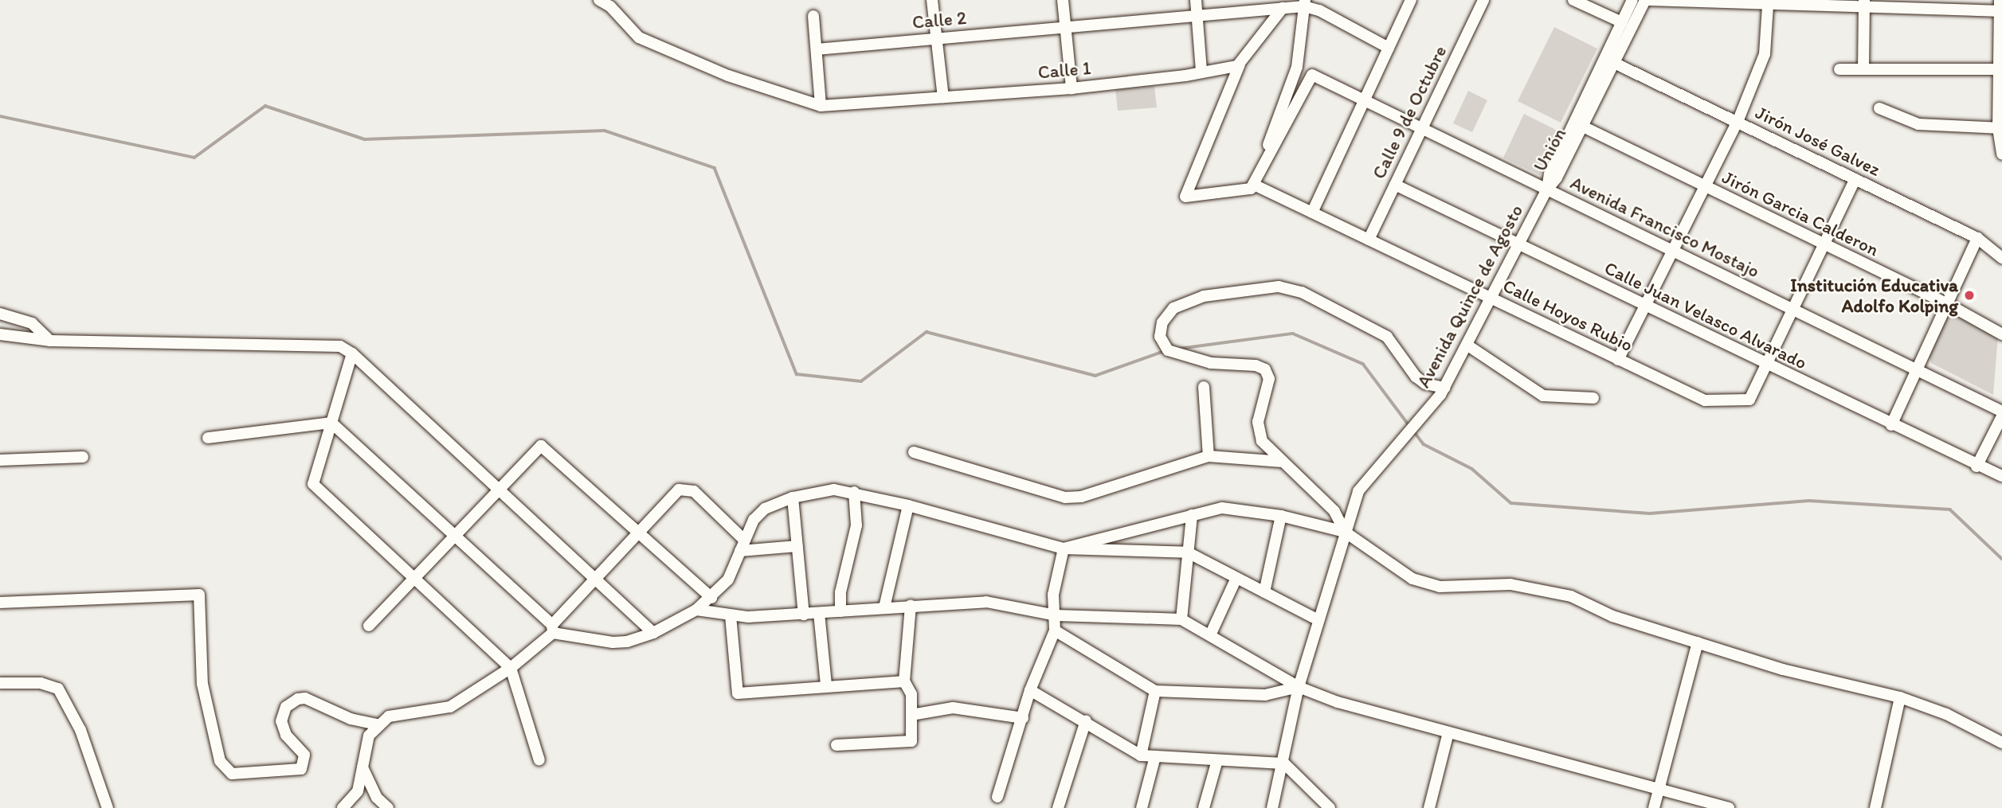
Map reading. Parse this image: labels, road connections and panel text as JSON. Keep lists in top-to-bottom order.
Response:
{
  "streets": {
    "street": [
      "Calle 2",
      "Calle 1",
      "Calle 9 de Octubre",
      "Jirón José Galvez",
      "Unión",
      "Jirón Garcia Calderon",
      "Avenida Francisco Mostajo",
      "Avenida Quince de Agosto",
      "Calle Hoyos Rubio",
      "Calle Juan Velasco Alvarado"
    ]
  },
  "crossings": [
    ["Calle 9 de Octubre", "Avenida Francisco Mostajo"],
    ["Calle 9 de Octubre", "Calle Hoyos Rubio"],
    ["Calle 9 de Octubre", "Calle Juan Velasco Alvarado"],
    ["Jirón José Galvez", "Unión"],
    ["Unión", "Jirón Garcia Calderon"],
    ["Unión", "Avenida Francisco Mostajo"],
    ["Unión", "Avenida Quince de Agosto"],
    ["Avenida Francisco Mostajo", "Avenida Quince de Agosto"],
    ["Avenida Francisco Mostajo", "Calle Hoyos Rubio"],
    ["Avenida Quince de Agosto", "Calle Hoyos Rubio"],
    ["Avenida Quince de Agosto", "Calle Juan Velasco Alvarado"],
    ["Calle Hoyos Rubio", "Calle Juan Velasco Alvarado"]
  ],
  "places": ["Institución Educativa Adolfo Kolping"]
}
